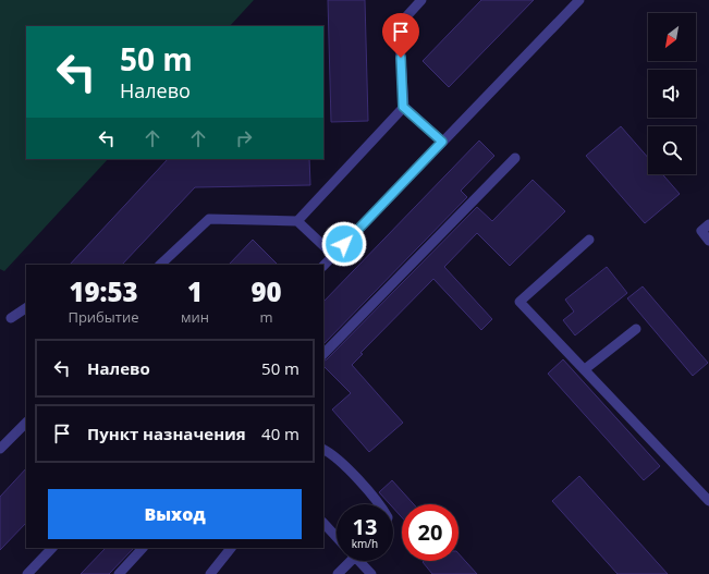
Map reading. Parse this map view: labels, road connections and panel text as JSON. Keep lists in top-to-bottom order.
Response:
{
  "north": "bottom left",
  "page": {
    "turn": ["50 m", "Налево"],
    "eta": [
      "19:53",
      "Прибытие",
      "1",
      "мин",
      "90",
      "m"
    ],
    "list": [
      {
        "name": "Налево",
        "value": "50 m"
      },
      {
        "name": "Пункт назначения",
        "value": "40 m"
      }
    ],
    "buttons": "Выход",
    "speed": "13 km/h",
    "limit": "20"
  }
}
